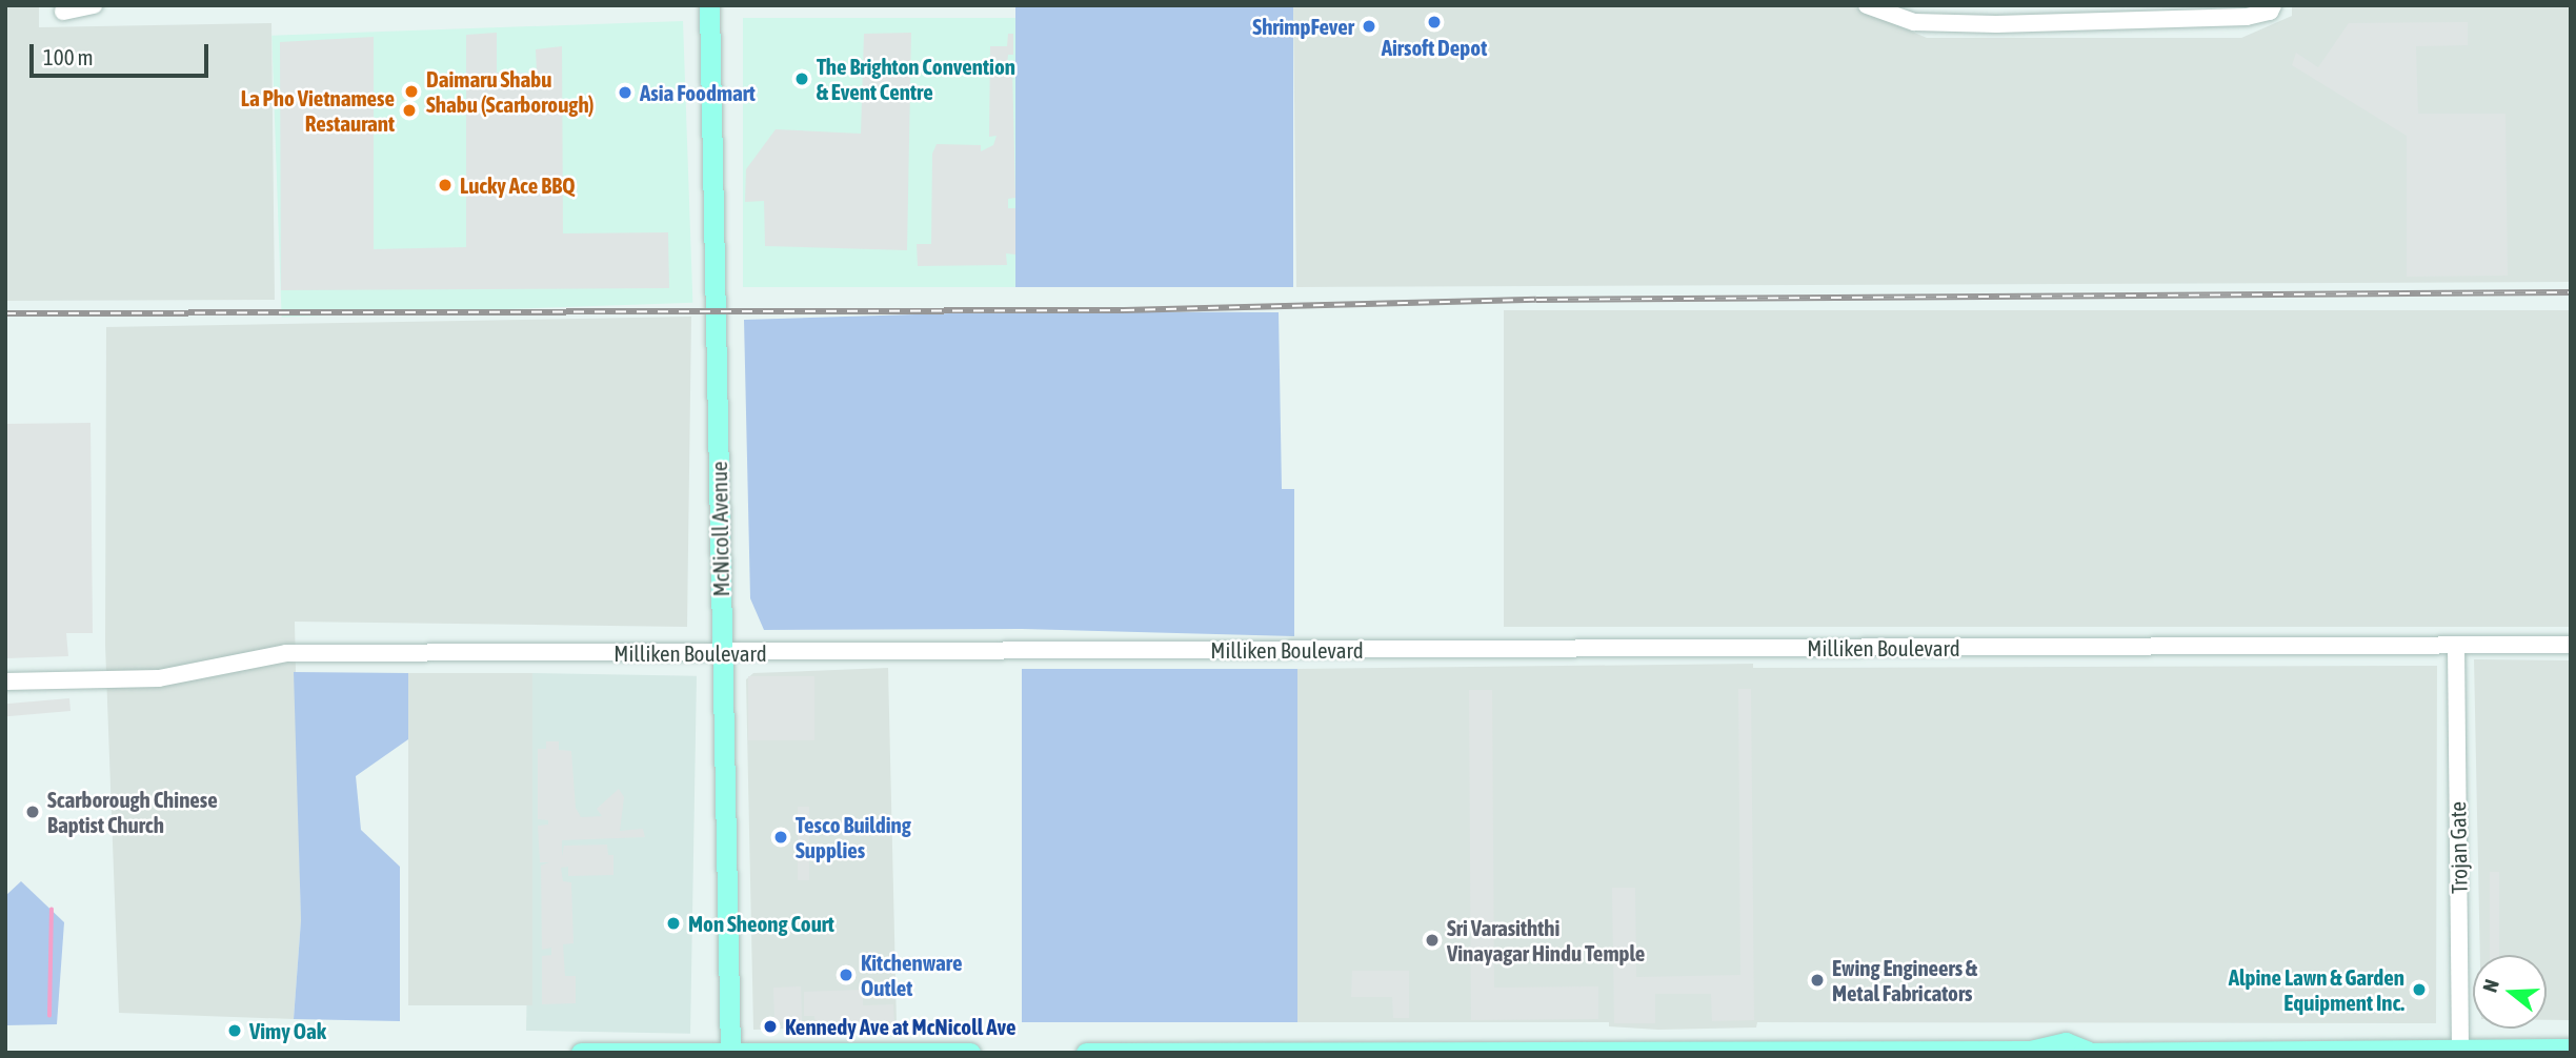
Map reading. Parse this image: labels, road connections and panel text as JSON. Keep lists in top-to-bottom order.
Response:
{
  "streets": {
    "main road": ["McNicoll Avenue"],
    "street": ["Milliken Boulevard", "Trojan Gate"]
  },
  "crossings": [
    ["McNicoll Avenue", "Milliken Boulevard"],
    ["Milliken Boulevard", "Trojan Gate"]
  ],
  "places": [
    "Airsoft Depot",
    "ShrimpFever",
    "The Brighton Convention & Event Centre",
    "Daimaru Shabu Shabu (Scarborough)",
    "Asia Foodmart",
    "La Pho Vietnamese Restaurant",
    "Lucky Ace BBQ",
    "Scarborough Chinese Baptist Church",
    "Tesco Building Supplies",
    "Mon Sheong Court",
    "Sri Varasiththi Vinayagar Hindu Temple",
    "Kitchenware Outlet",
    "Ewing Engineers & Metal Fabricators",
    "Alpine Lawn & Garden Equipment Inc.",
    "Kennedy Ave at McNicoll Ave",
    "Vimy Oak"
  ],
  "scale_bar": "100 m",
  "north": "left"
}
